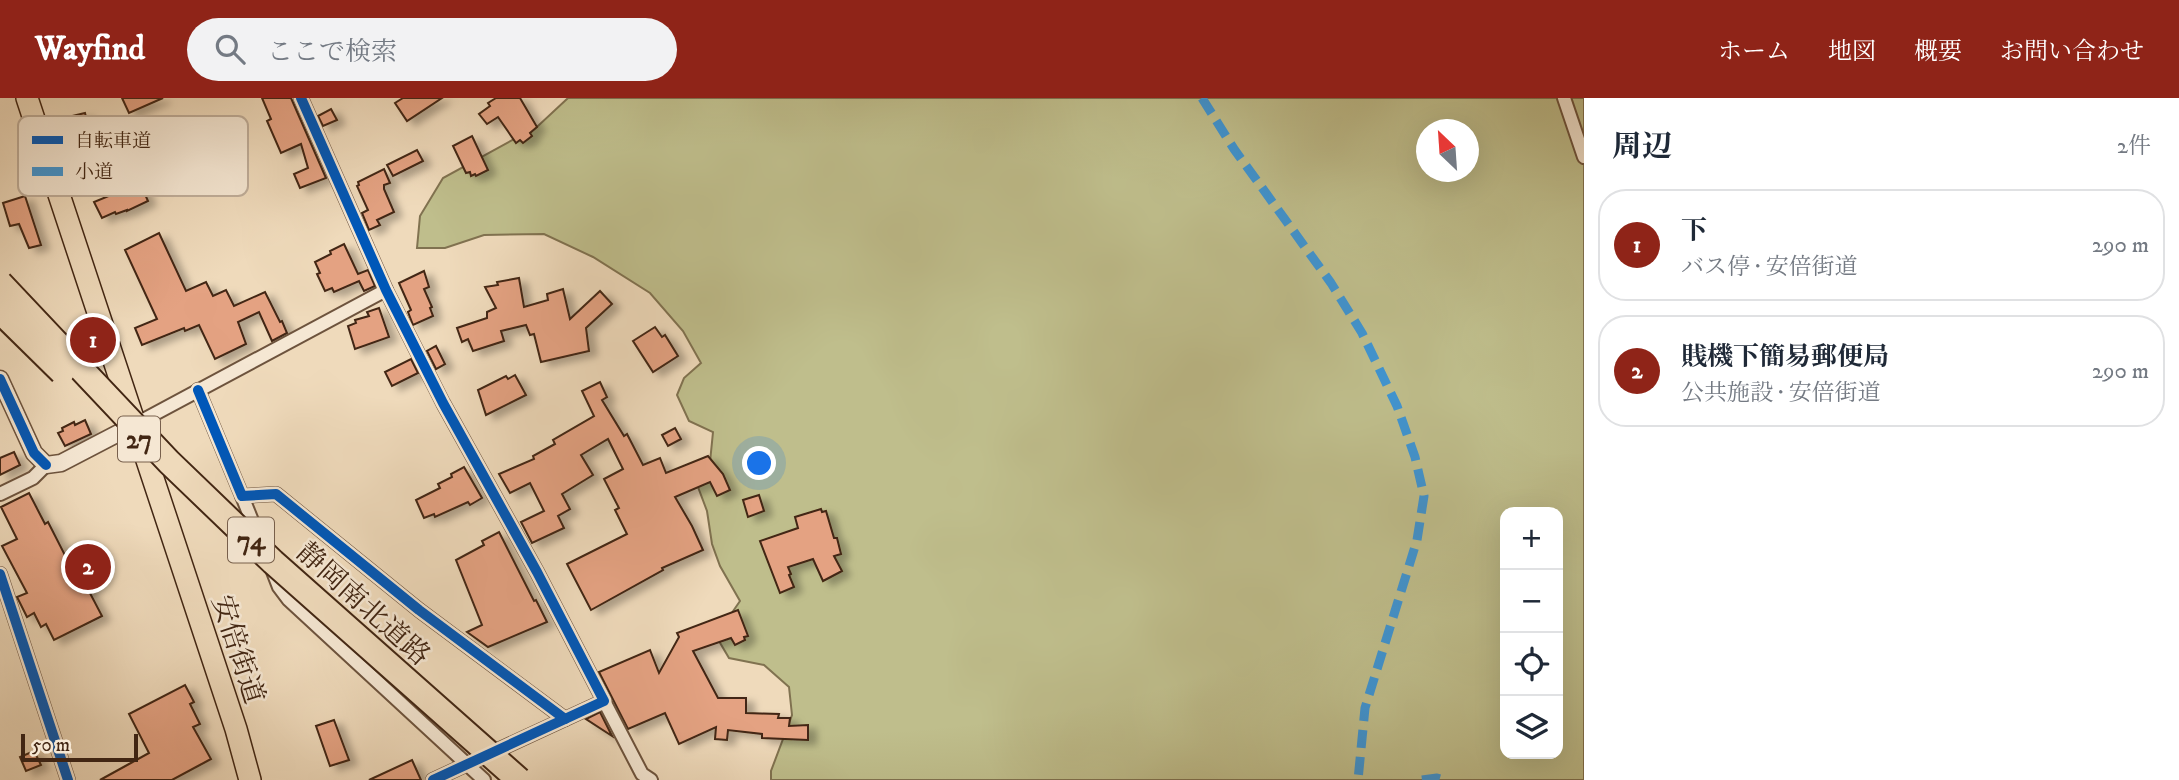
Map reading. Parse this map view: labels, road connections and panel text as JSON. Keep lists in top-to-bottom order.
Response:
{
  "streets": {
    "highway": ["74", "静岡南北道路"],
    "main road": ["27", "安倍街道"]
  },
  "legend": ["自転車道", "小道"],
  "scale_bar": "50 m",
  "north": "top left",
  "page": {
    "header": "Wayfind",
    "search": "ここで検索",
    "nav": [
      "ホーム",
      "地図",
      "概要",
      "お問い合わせ"
    ],
    "heading": ["周辺", "2件"],
    "list": [
      {
        "mark": "1",
        "name": "下",
        "note": "バス停 · 安倍街道",
        "value": "290 m"
      },
      {
        "mark": "2",
        "name": "賎機下簡易郵便局",
        "note": "公共施設 · 安倍街道",
        "value": "290 m"
      }
    ],
    "pins": ["1", "2"],
    "map_buttons": ["+", "−"],
    "scale": "50 m"
  }
}
